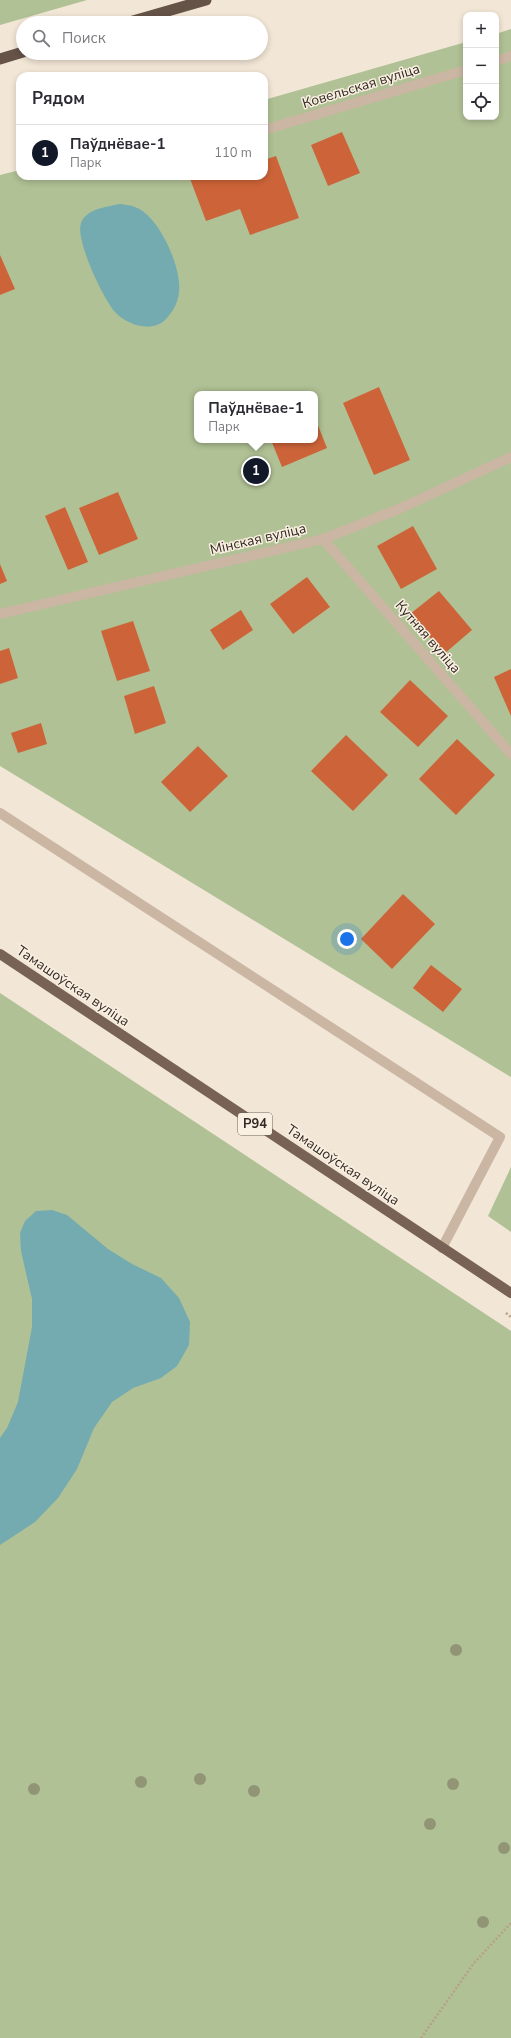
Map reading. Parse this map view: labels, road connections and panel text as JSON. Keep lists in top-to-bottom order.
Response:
{
  "streets": {
    "main road": ["Тамашоўская вуліца", "Р94"],
    "lane": ["Ковельская вуліца", "Мінская вуліца", "Кутняя вуліца"]
  },
  "crossings": [
    ["Мінская вуліца", "Кутняя вуліца"]
  ],
  "page": {
    "map_buttons": ["+", "−"],
    "search": "Поиск",
    "heading": "Рядом",
    "list": [
      {
        "mark": "1",
        "name": "Паўднёвае-1",
        "note": "Парк",
        "value": "110 m"
      }
    ],
    "popup": ["Паўднёвае-1", "Парк"],
    "pins": "1"
  }
}
